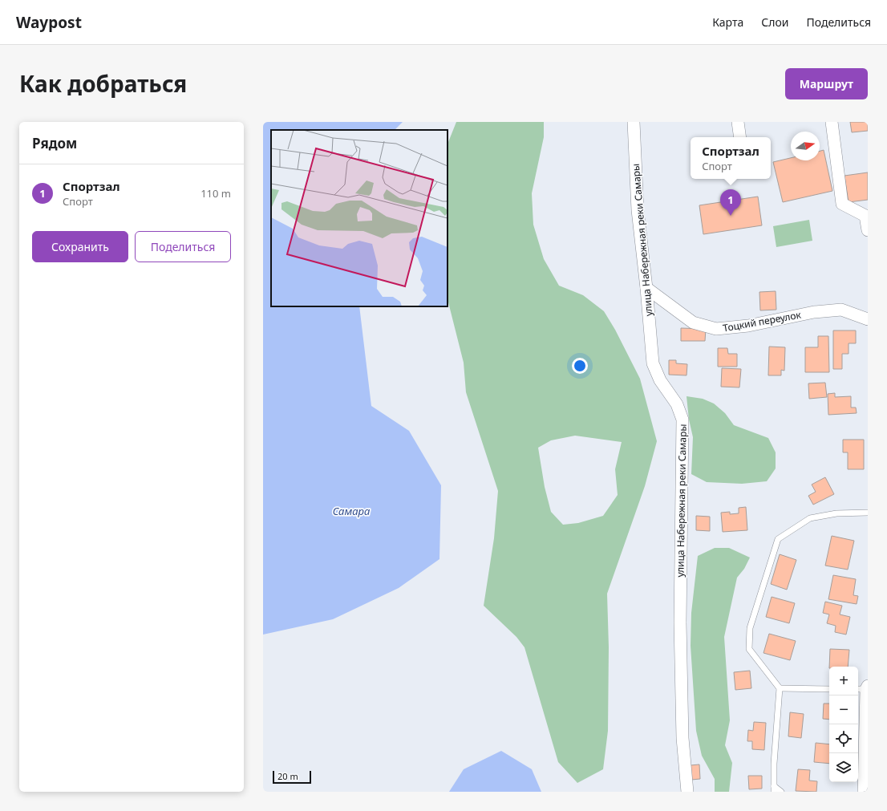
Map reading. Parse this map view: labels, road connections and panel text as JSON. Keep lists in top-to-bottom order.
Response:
{
  "streets": {
    "street": ["улица Набережная реки Самары", "Тоцкий переулок"]
  },
  "crossings": [
    ["улица Набережная реки Самары", "Тоцкий переулок"]
  ],
  "water": ["Самара"],
  "scale_bar": "20 m",
  "north": "right",
  "page": {
    "header": "Waypost",
    "nav": ["Карта", "Слои", "Поделиться"],
    "title": "Как добраться",
    "buttons": [
      "Маршрут",
      ["Сохранить", "Поделиться"]
    ],
    "heading": "Рядом",
    "popup": ["Спортзал", "Спорт"],
    "list": [
      {
        "mark": "1",
        "name": "Спортзал",
        "note": "Спорт",
        "value": "110 m"
      }
    ],
    "pins": "1",
    "map_buttons": ["+", "−"],
    "scale": "20 m"
  }
}
